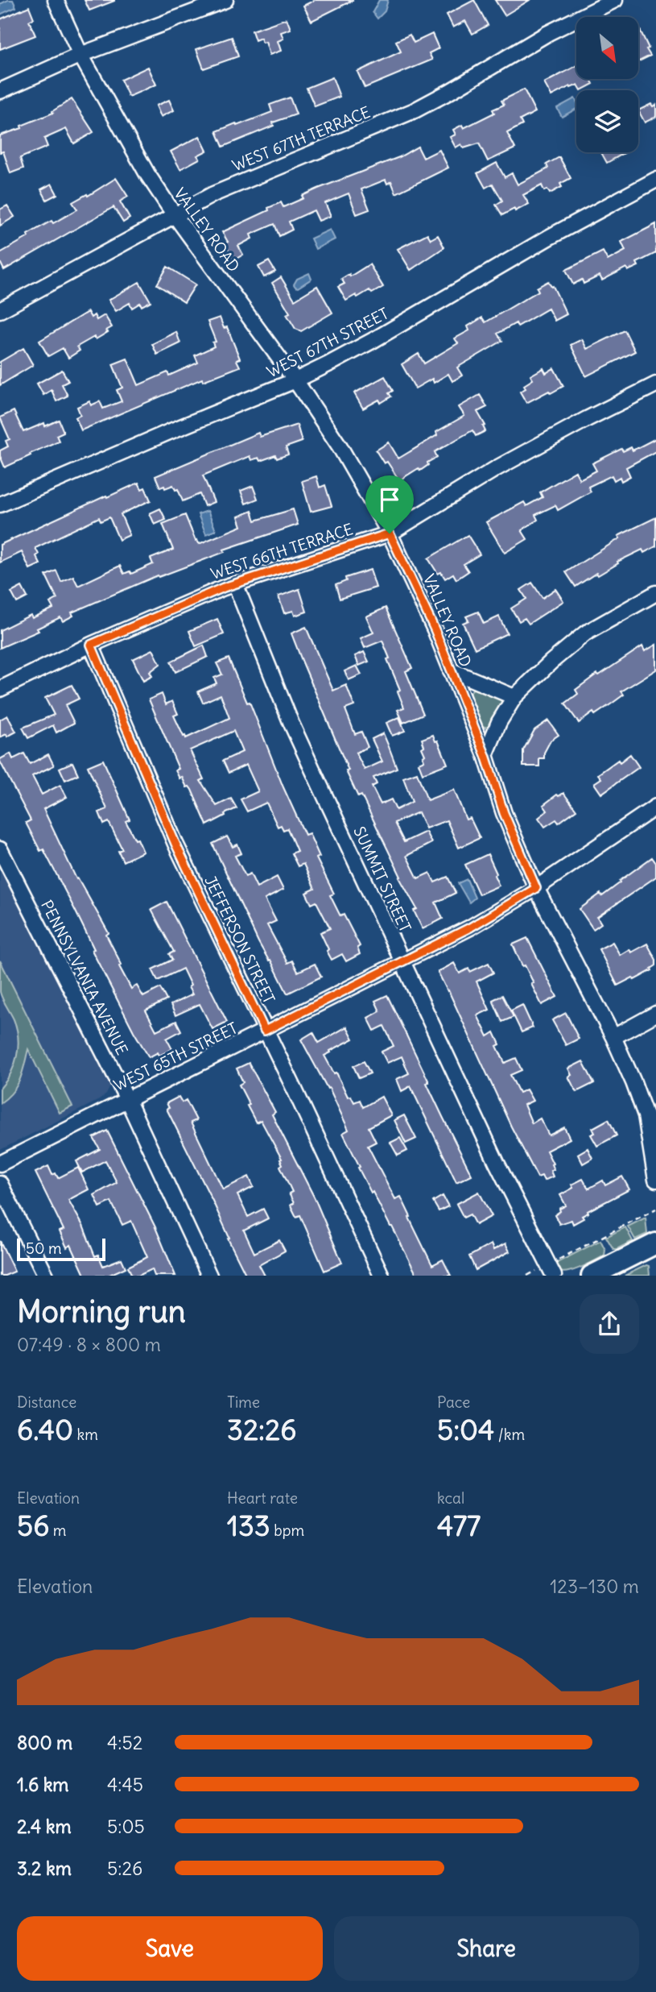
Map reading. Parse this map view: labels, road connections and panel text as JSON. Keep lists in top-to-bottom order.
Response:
{
  "streets": {
    "street": [
      "WEST 67TH TERRACE",
      "VALLEY ROAD",
      "WEST 67TH STREET",
      "WEST 66TH TERRACE",
      "SUMMIT STREET",
      "JEFFERSON STREET",
      "PENNSYLVANIA AVENUE",
      "WEST 65TH STREET"
    ]
  },
  "crossings": [
    ["WEST 67TH TERRACE", "VALLEY ROAD"],
    ["VALLEY ROAD", "WEST 67TH STREET"],
    ["VALLEY ROAD", "WEST 66TH TERRACE"],
    ["VALLEY ROAD", "WEST 65TH STREET"],
    ["WEST 66TH TERRACE", "SUMMIT STREET"],
    ["WEST 66TH TERRACE", "JEFFERSON STREET"],
    ["SUMMIT STREET", "WEST 65TH STREET"],
    ["JEFFERSON STREET", "WEST 65TH STREET"],
    ["PENNSYLVANIA AVENUE", "WEST 65TH STREET"]
  ],
  "scale_bar": "50 m",
  "north": "bottom right",
  "page": {
    "scale": "50 m",
    "heading": ["Morning run", "07:49 · 8 × 800 m"],
    "stats": [
      ["Distance", "6.40 km"],
      ["Time", "32:26"],
      ["Pace", "5:04 /km"],
      ["Elevation", "56 m"],
      ["Heart rate", "133 bpm"],
      ["kcal", "477"]
    ],
    "chart": ["Elevation", "123–130 m"],
    "list": [
      {
        "name": "800 m",
        "note": "4:52"
      },
      {
        "name": "1.6 km",
        "note": "4:45"
      },
      {
        "name": "2.4 km",
        "note": "5:05"
      },
      {
        "name": "3.2 km",
        "note": "5:26"
      }
    ],
    "buttons": ["Save", "Share"]
  }
}
